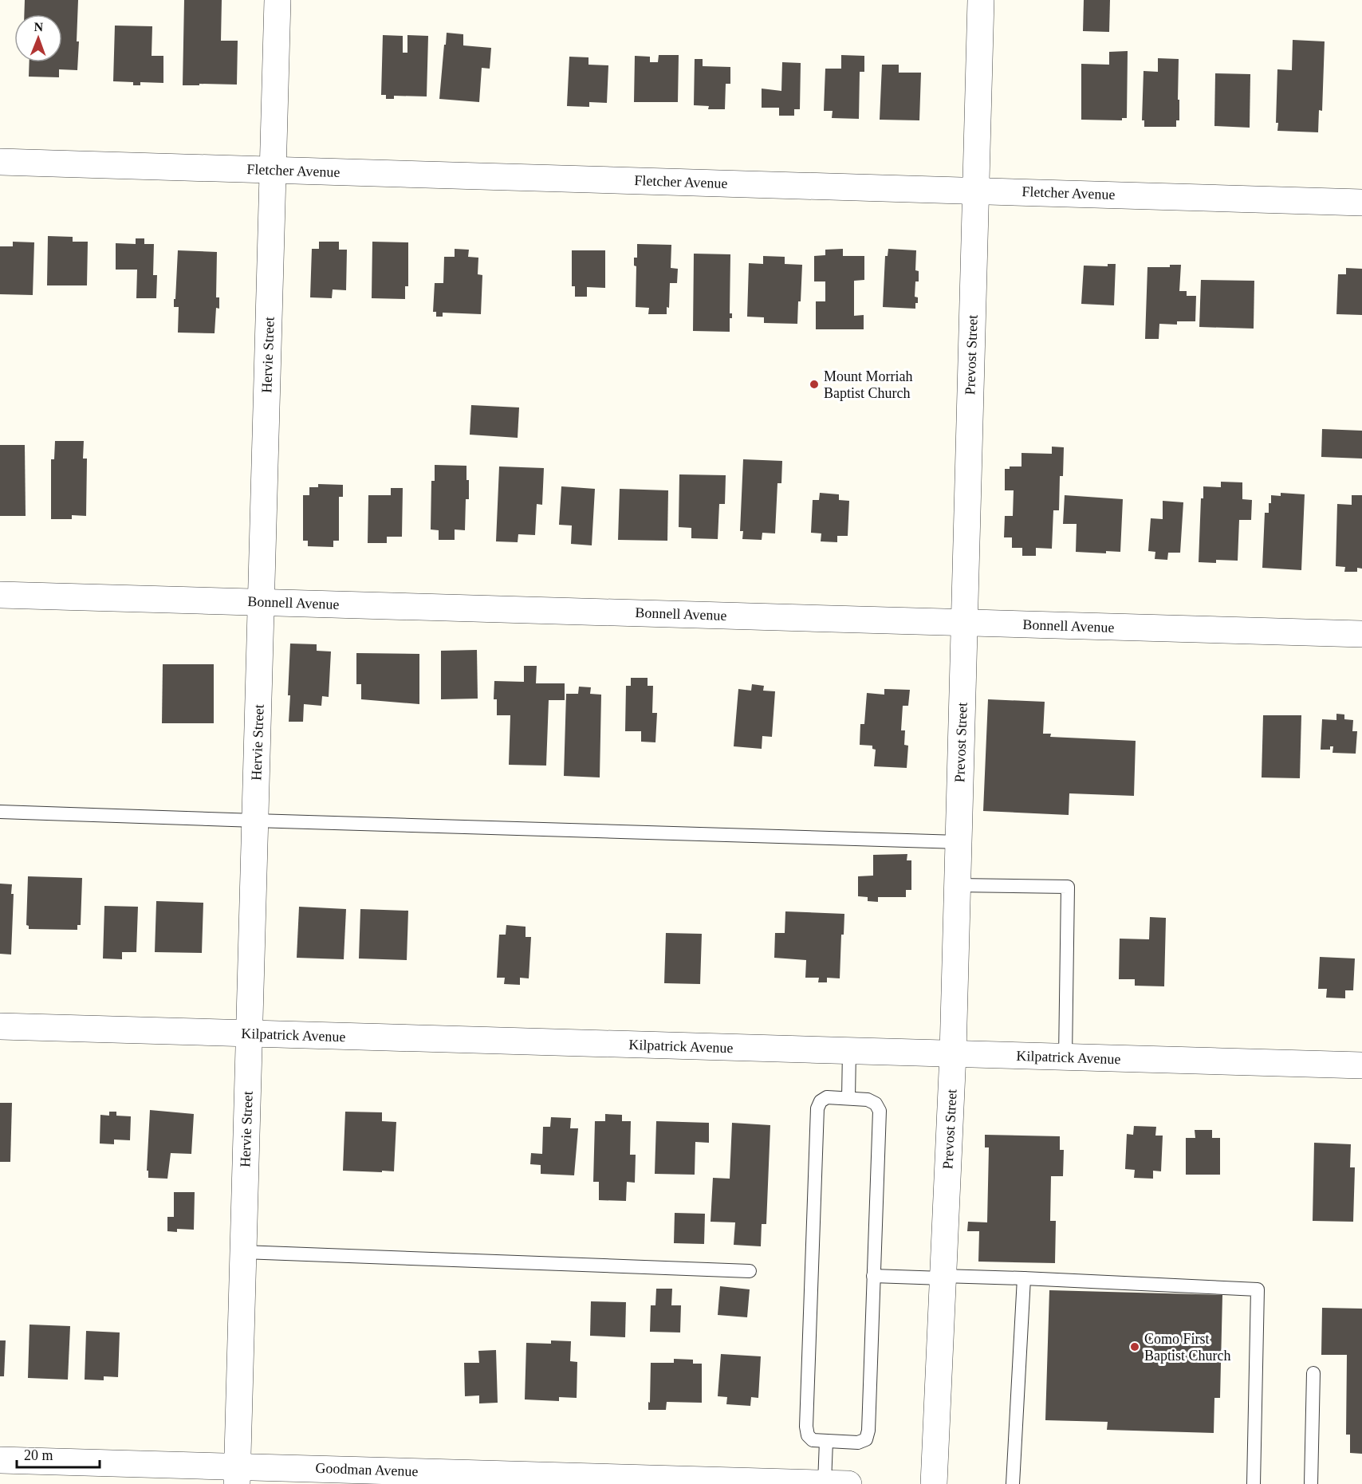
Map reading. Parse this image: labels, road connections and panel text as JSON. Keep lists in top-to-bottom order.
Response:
{
  "streets": {
    "street": [
      "Fletcher Avenue",
      "Hervie Street",
      "Prevost Street",
      "Bonnell Avenue",
      "Kilpatrick Avenue",
      "Goodman Avenue"
    ]
  },
  "crossings": [
    ["Fletcher Avenue", "Hervie Street"],
    ["Fletcher Avenue", "Prevost Street"],
    ["Hervie Street", "Bonnell Avenue"],
    ["Hervie Street", "Kilpatrick Avenue"],
    ["Hervie Street", "Goodman Avenue"],
    ["Prevost Street", "Bonnell Avenue"],
    ["Prevost Street", "Kilpatrick Avenue"]
  ],
  "places": ["Mount Morriah Baptist Church", "Como First Baptist Church"],
  "scale_bar": "20 m",
  "north": "top"
}
